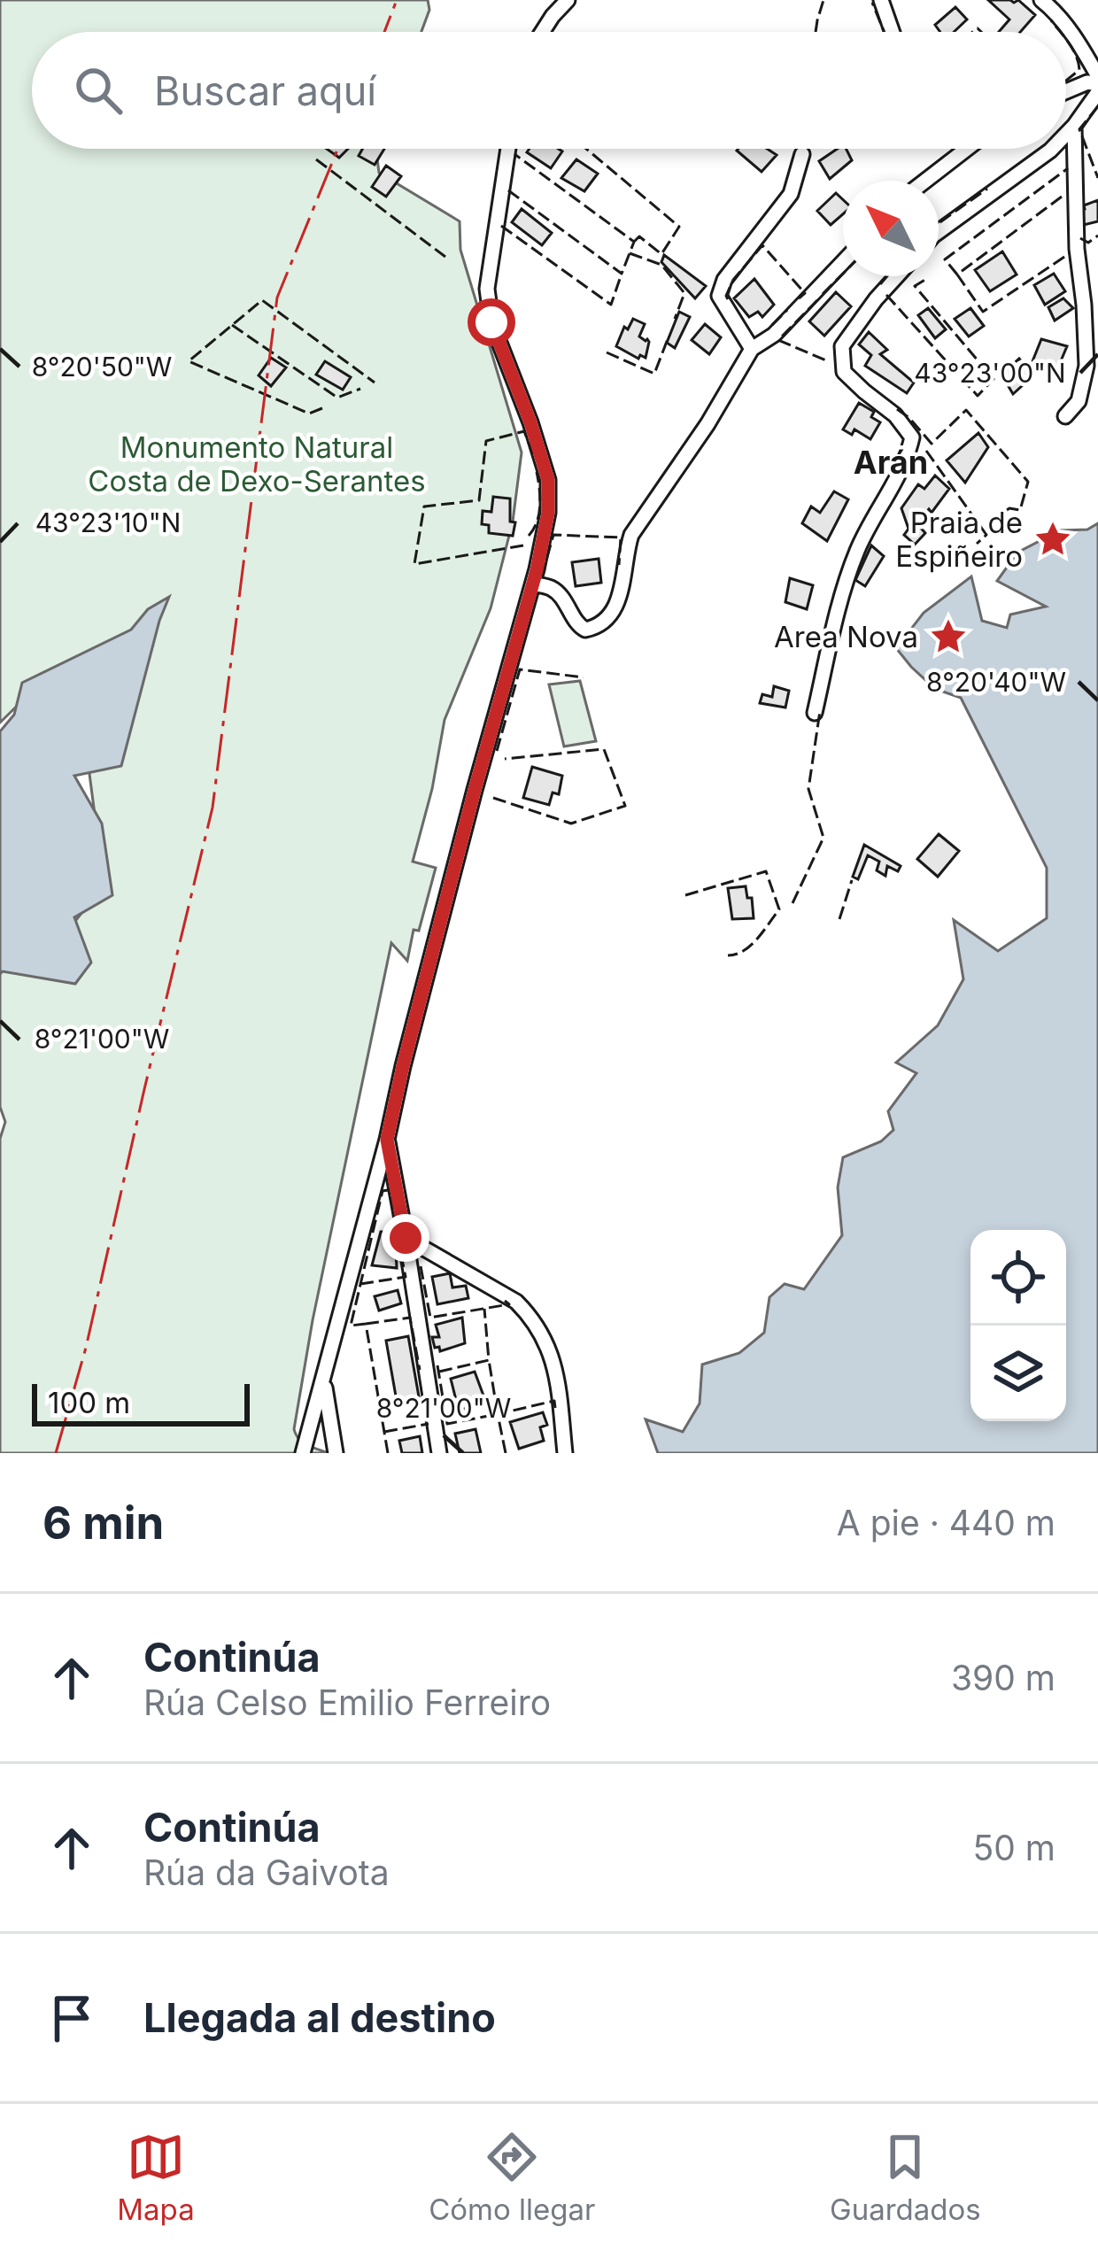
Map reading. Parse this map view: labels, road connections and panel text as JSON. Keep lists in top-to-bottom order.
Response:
{
  "districts": ["Arán"],
  "parks": ["Monumento Natural Costa de Dexo-Serantes"],
  "places": {
    "place": ["Praia de Espiñeiro", "Area Nova"]
  },
  "scale_bar": "100 m",
  "north": "top left",
  "page": {
    "search": "Buscar aquí",
    "scale": "100 m",
    "heading": ["6 min", "A pie · 440 m"],
    "list": [
      ["Continúa", "Rúa Celso Emilio Ferreiro", "390 m"],
      ["Continúa", "Rúa da Gaivota", "50 m"],
      "Llegada al destino"
    ],
    "nav": ["Mapa", "Cómo llegar", "Guardados"]
  },
  "coordinates": [
    "8°20'50\"W",
    "43°23'00\"N",
    "43°23'10\"N",
    "8°20'40\"W",
    "8°21'00\"W"
  ]
}
